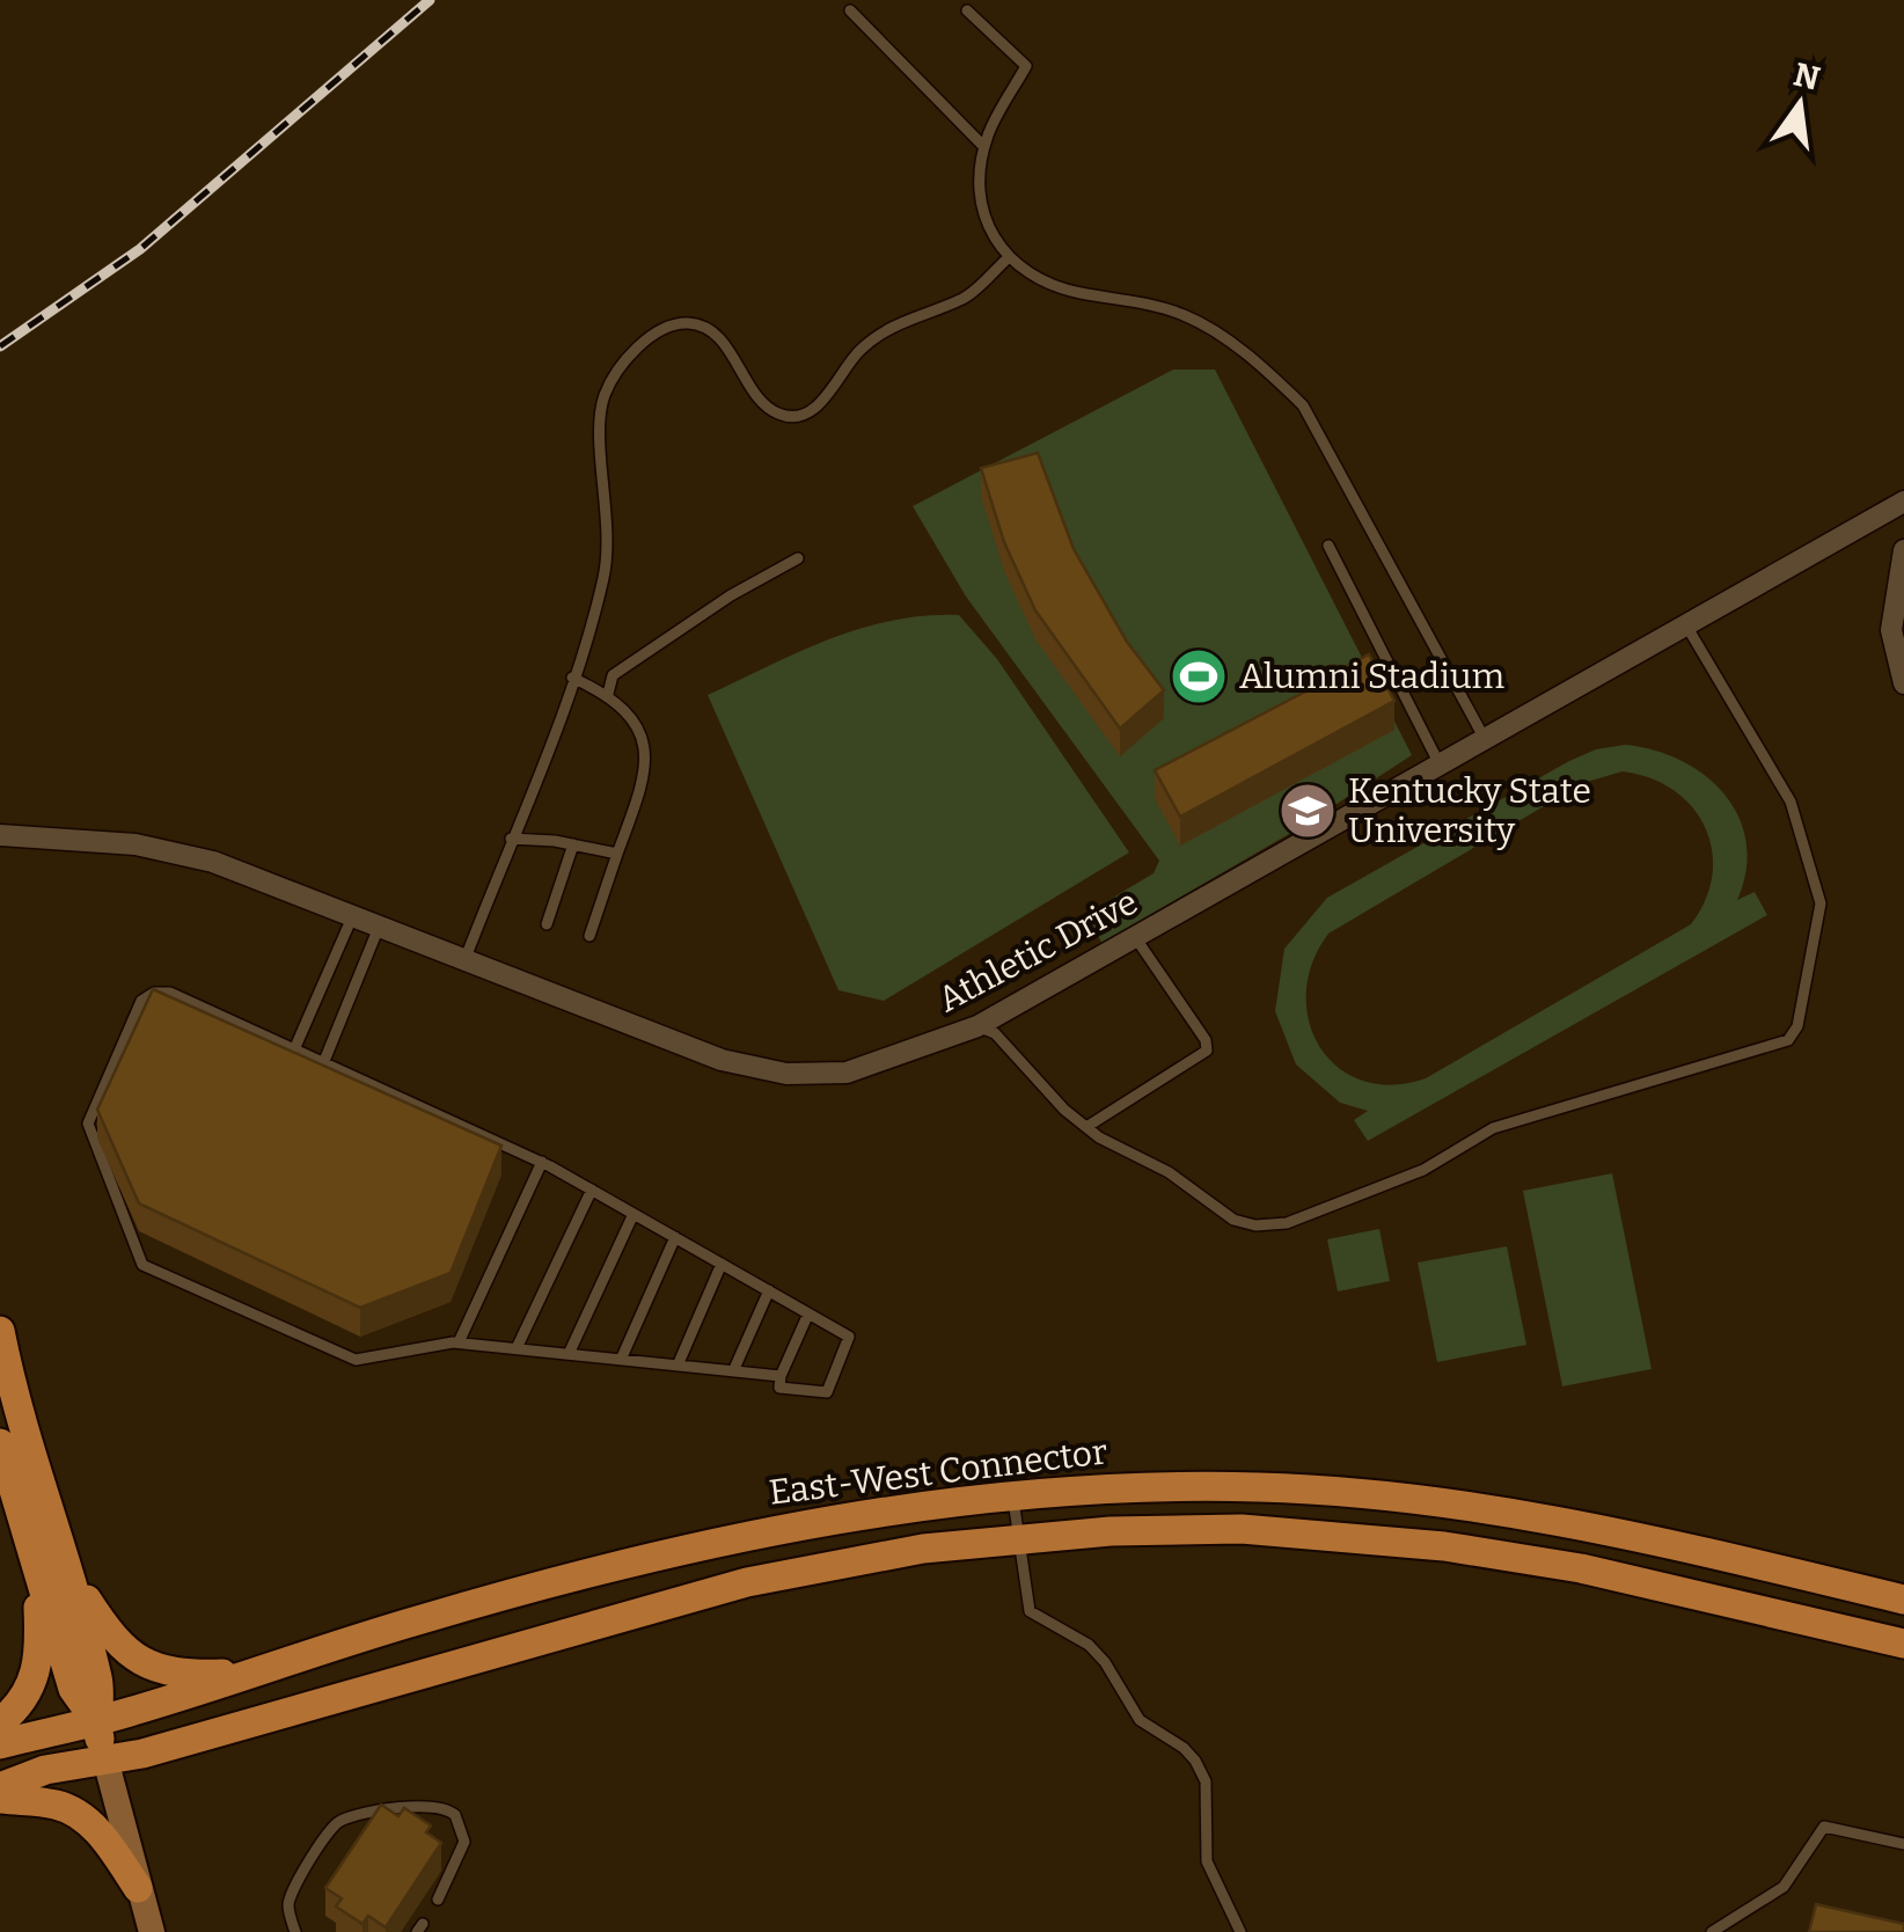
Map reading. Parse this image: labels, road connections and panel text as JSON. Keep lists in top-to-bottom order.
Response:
{
  "streets": {
    "main road": ["East-West Connector"],
    "street": ["Athletic Drive"]
  },
  "places": {
    "sports": ["Alumni Stadium"],
    "school or university": ["Kentucky State University"]
  },
  "north": "top"
}
